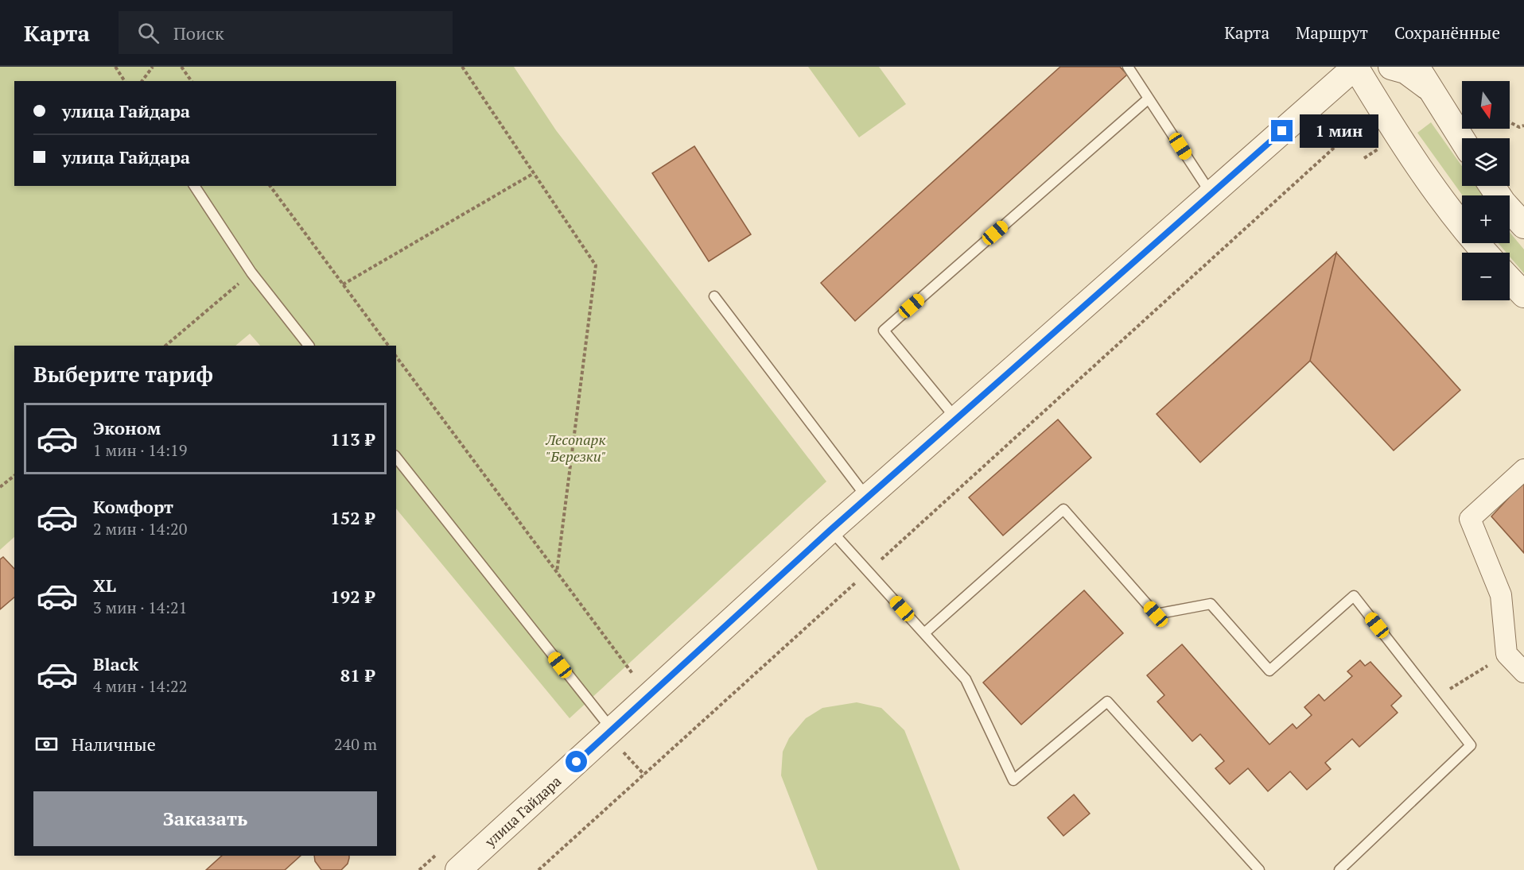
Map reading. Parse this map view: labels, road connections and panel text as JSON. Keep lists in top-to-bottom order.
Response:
{
  "streets": {
    "street": ["улица Гайдара"]
  },
  "parks": ["Лесопарк \"Березки\""],
  "north": "bottom",
  "page": {
    "header": "Карта",
    "search": "Поиск",
    "nav": ["Карта", "Маршрут", "Сохранённые"],
    "map_buttons": ["+", "−"],
    "banner": ["улица Гайдара", "улица Гайдара"],
    "bubble": "1 мин",
    "heading": "Выберите тариф",
    "list": [
      {
        "name": "Эконом",
        "note": "1 мин · 14:19",
        "value": "113 ₽"
      },
      {
        "name": "Комфорт",
        "note": "2 мин · 14:20",
        "value": "152 ₽"
      },
      {
        "name": "XL",
        "note": "3 мин · 14:21",
        "value": "192 ₽"
      },
      {
        "name": "Black",
        "note": "4 мин · 14:22",
        "value": "81 ₽"
      }
    ],
    "pay": ["Наличные", "240 m"],
    "buttons": "Заказать"
  }
}
